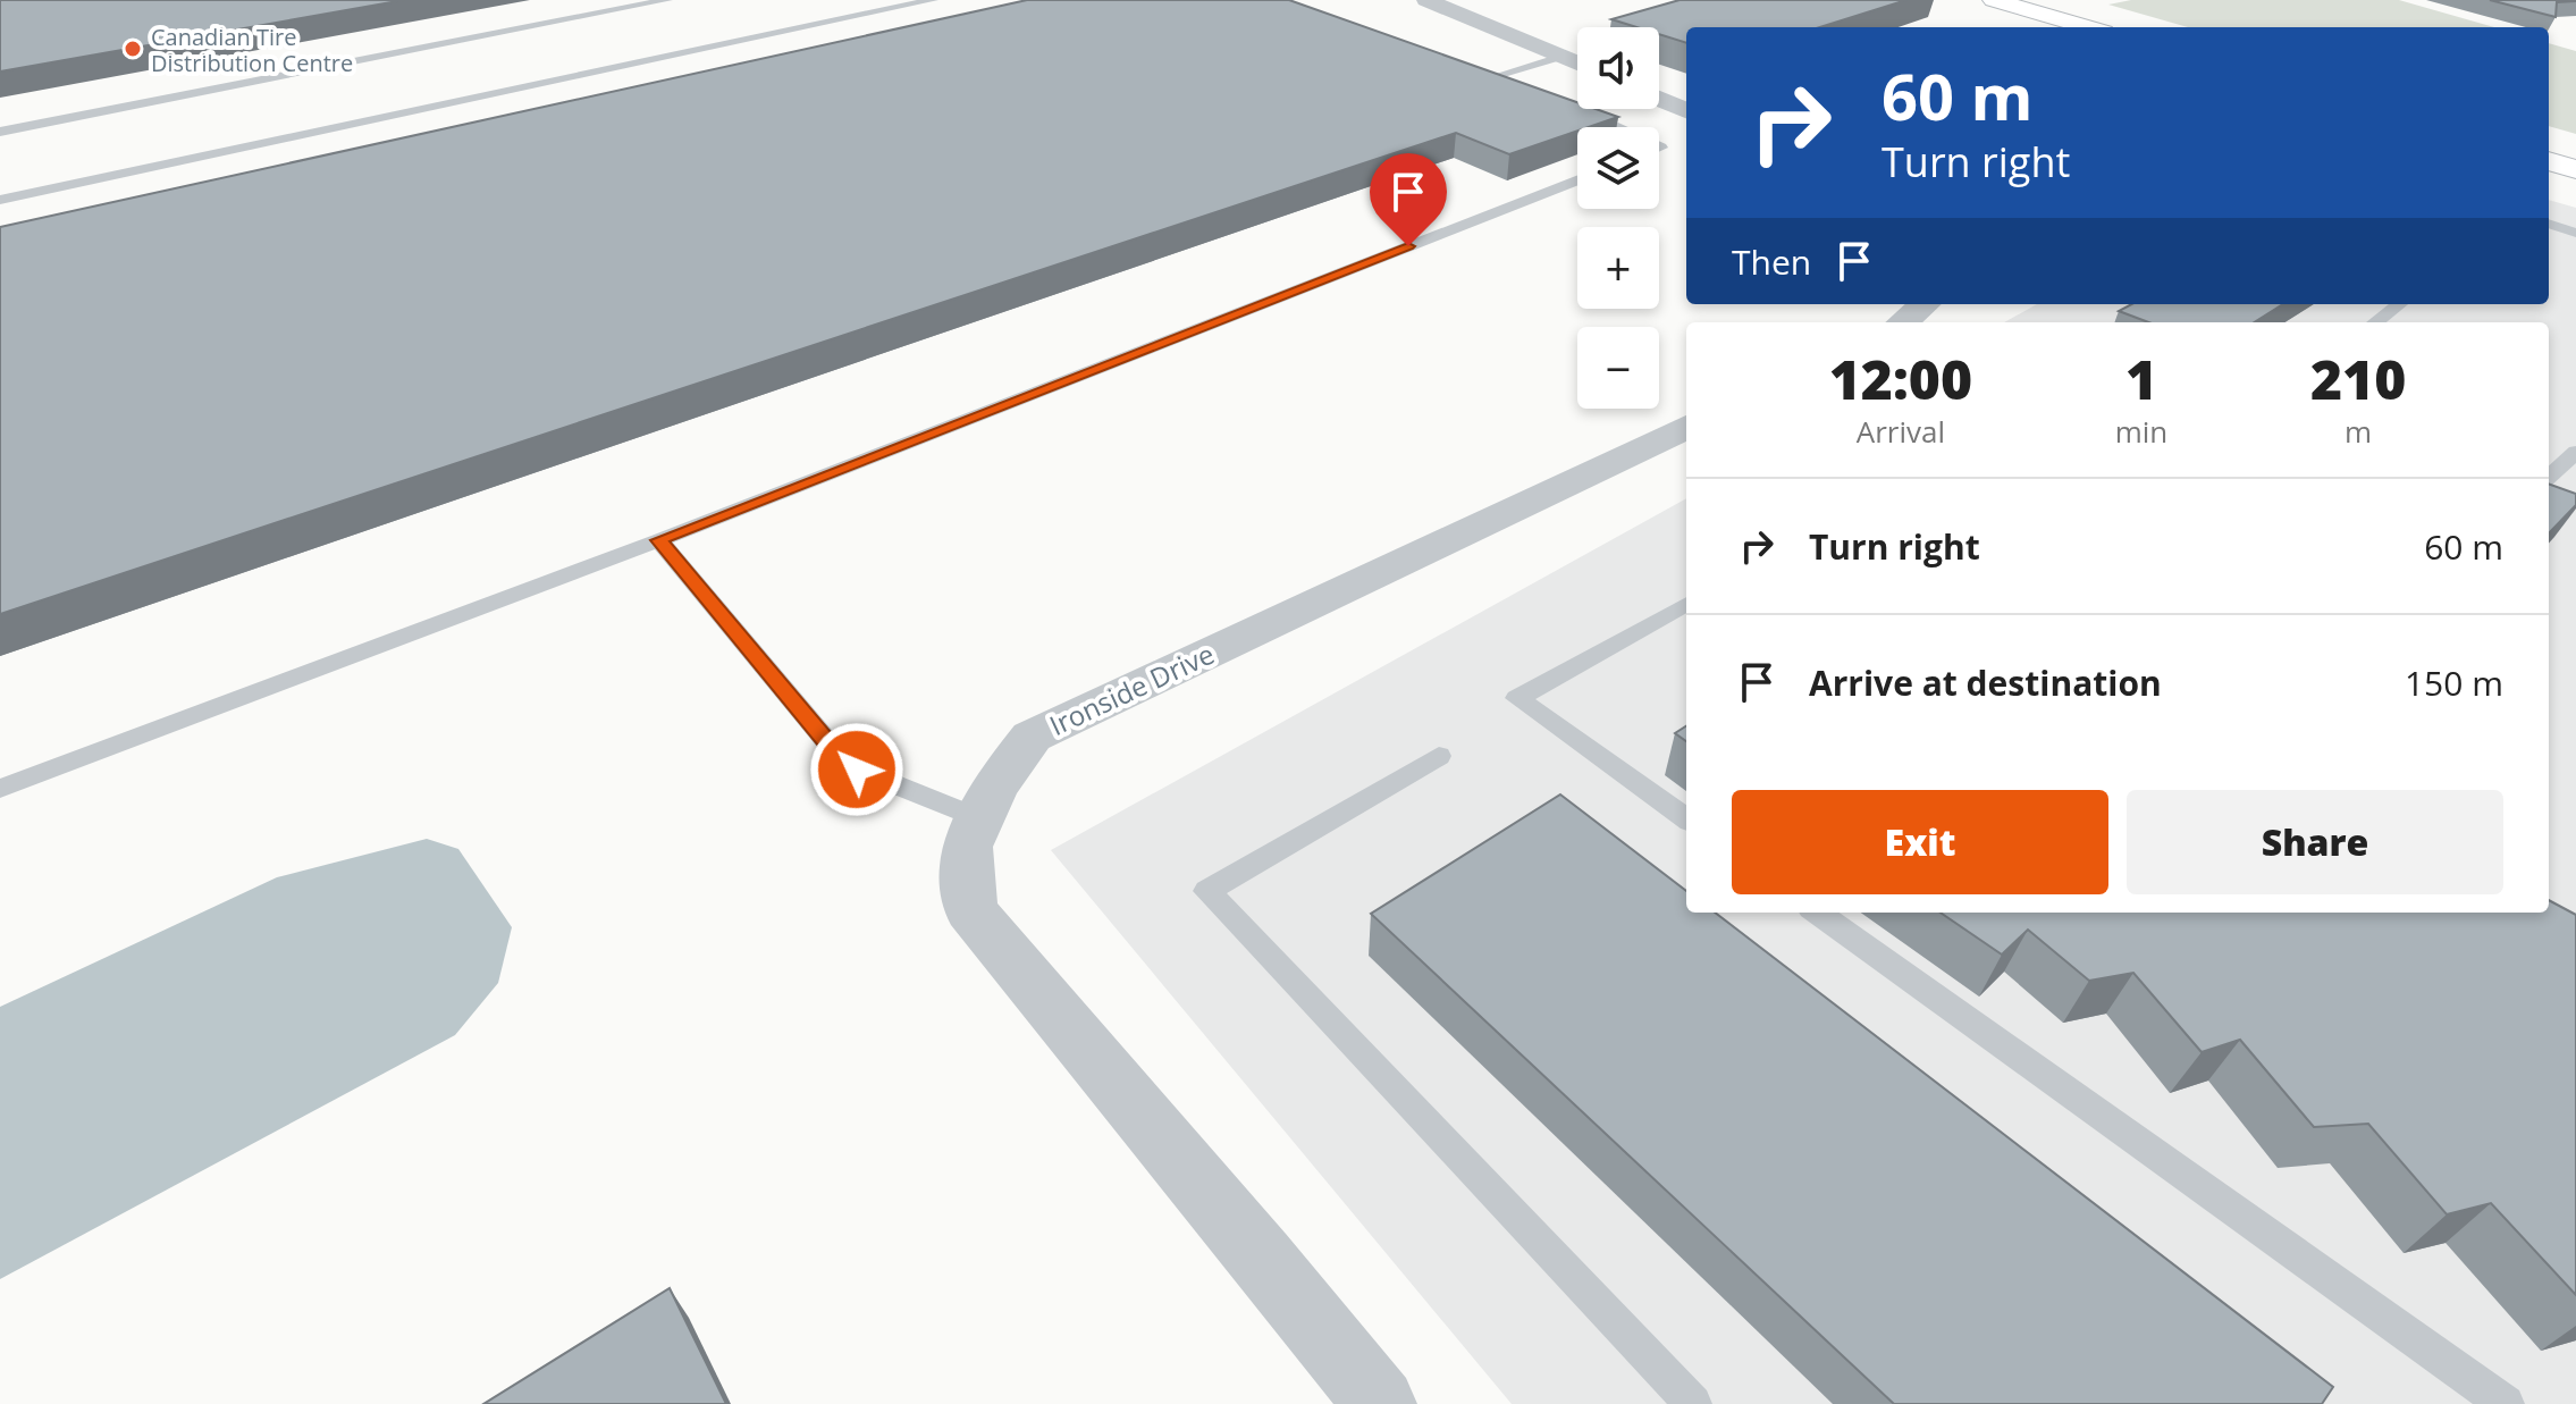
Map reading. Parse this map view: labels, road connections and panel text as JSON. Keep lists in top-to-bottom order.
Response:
{
  "streets": {
    "street": ["Ironside Drive"]
  },
  "places": ["Canadian Tire Distribution Centre"],
  "page": {
    "map_buttons": ["+", "−"],
    "turn": ["60 m", "Turn right"],
    "then": "Then",
    "eta": [
      "12:00",
      "Arrival",
      "1",
      "min",
      "210",
      "m"
    ],
    "list": [
      {
        "name": "Turn right",
        "value": "60 m"
      },
      {
        "name": "Arrive at destination",
        "value": "150 m"
      }
    ],
    "buttons": ["Exit", "Share"]
  }
}
